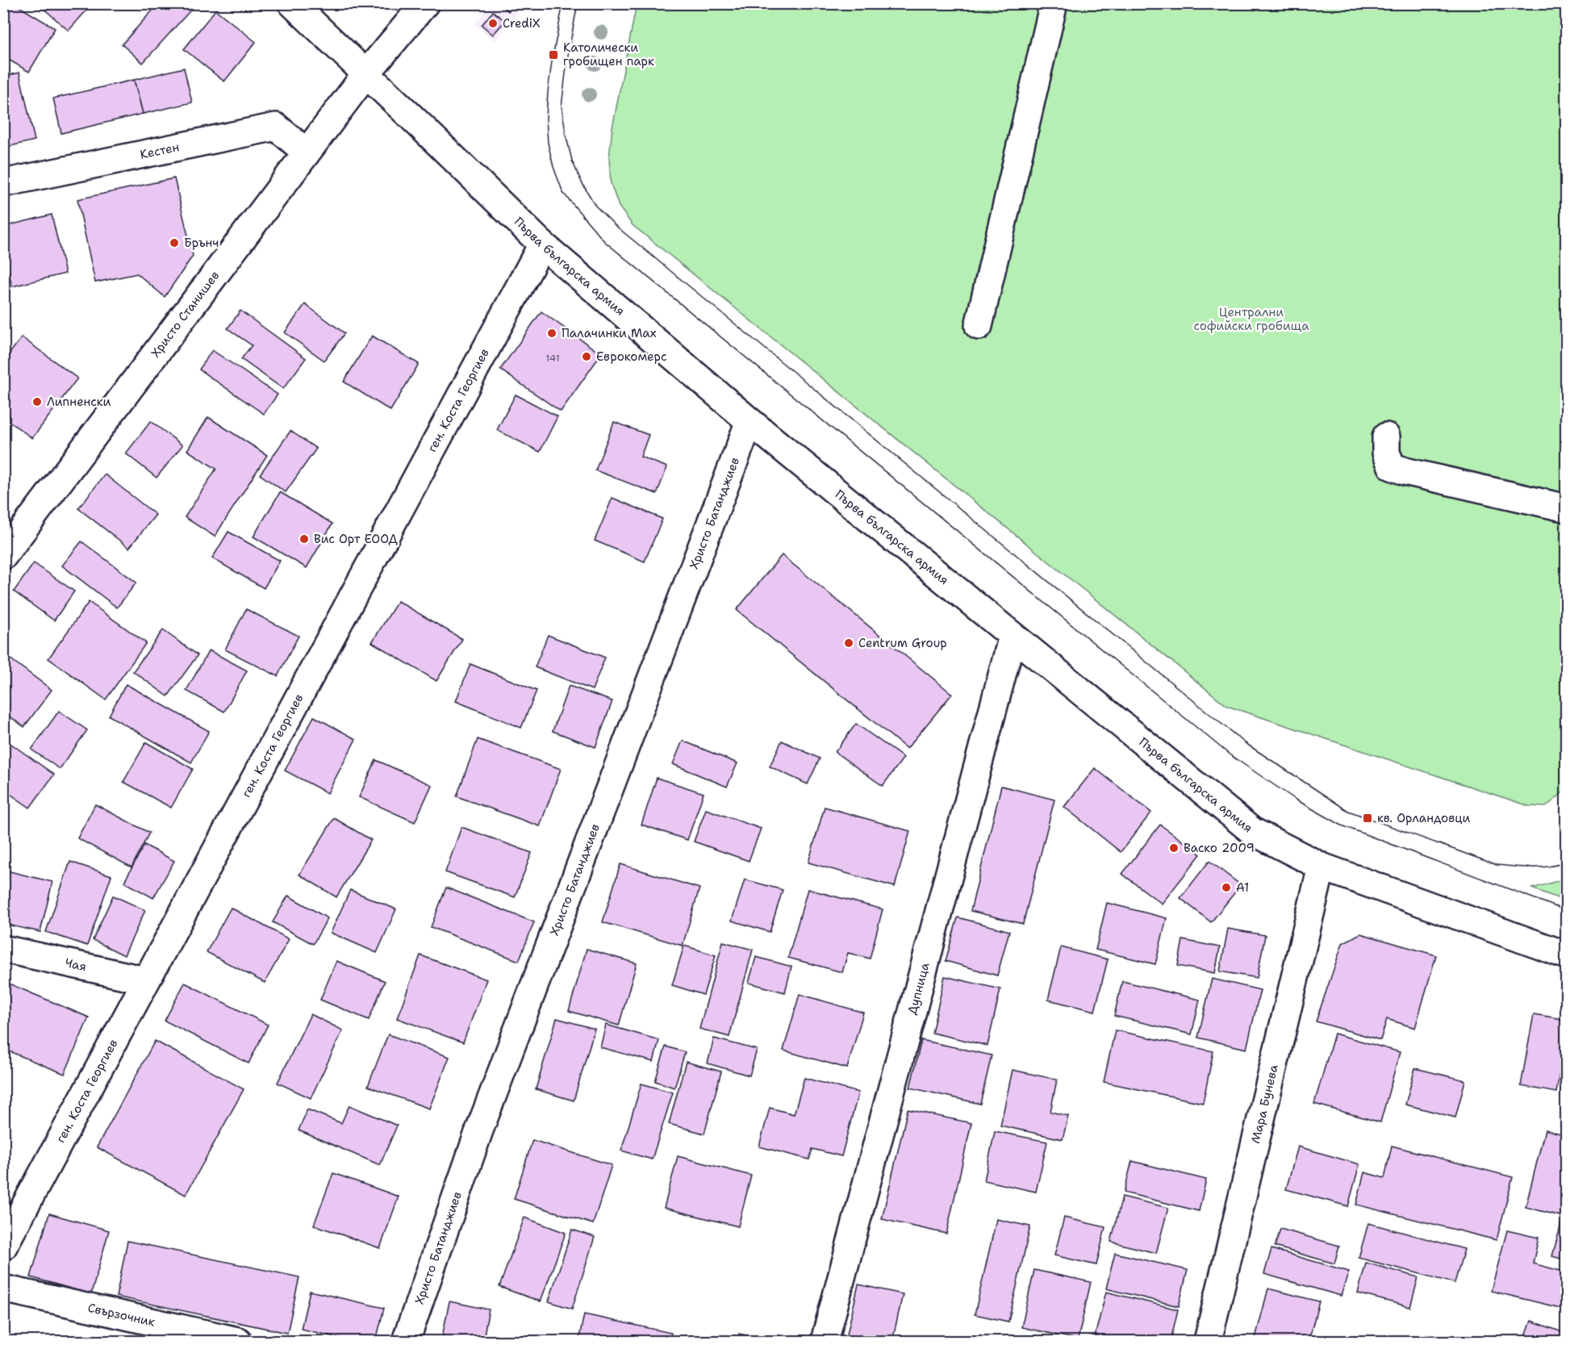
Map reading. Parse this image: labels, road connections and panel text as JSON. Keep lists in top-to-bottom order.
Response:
{
  "streets": {
    "street": [
      "Кестен",
      "Първа българска армия",
      "Христо Станишев",
      "ген. Коста Георгиев",
      "Христо Батанджиев",
      "Чая",
      "Дупница",
      "Мара Бунева",
      "Свързочник"
    ]
  },
  "crossings": [
    ["Кестен", "Христо Станишев"],
    ["Първа българска армия", "Христо Станишев"],
    ["Първа българска армия", "ген. Коста Георгиев"],
    ["Първа българска армия", "Христо Батанджиев"],
    ["Първа българска армия", "Дупница"],
    ["Първа българска армия", "Мара Бунева"],
    ["ген. Коста Георгиев", "Чая"]
  ],
  "parks": ["Централни софийски гробища"],
  "places": {
    "other": [
      "CrediX",
      "Брънч",
      "Палачинки Max",
      "Еврокомерс",
      "Липненски",
      "Вис Орт ЕООД",
      "Centrum Group",
      "Васко 2009",
      "A1"
    ],
    "transit": ["Католически гробищен парк", "кв. Орландовци"]
  },
  "house_numbers": ["141"]
}
